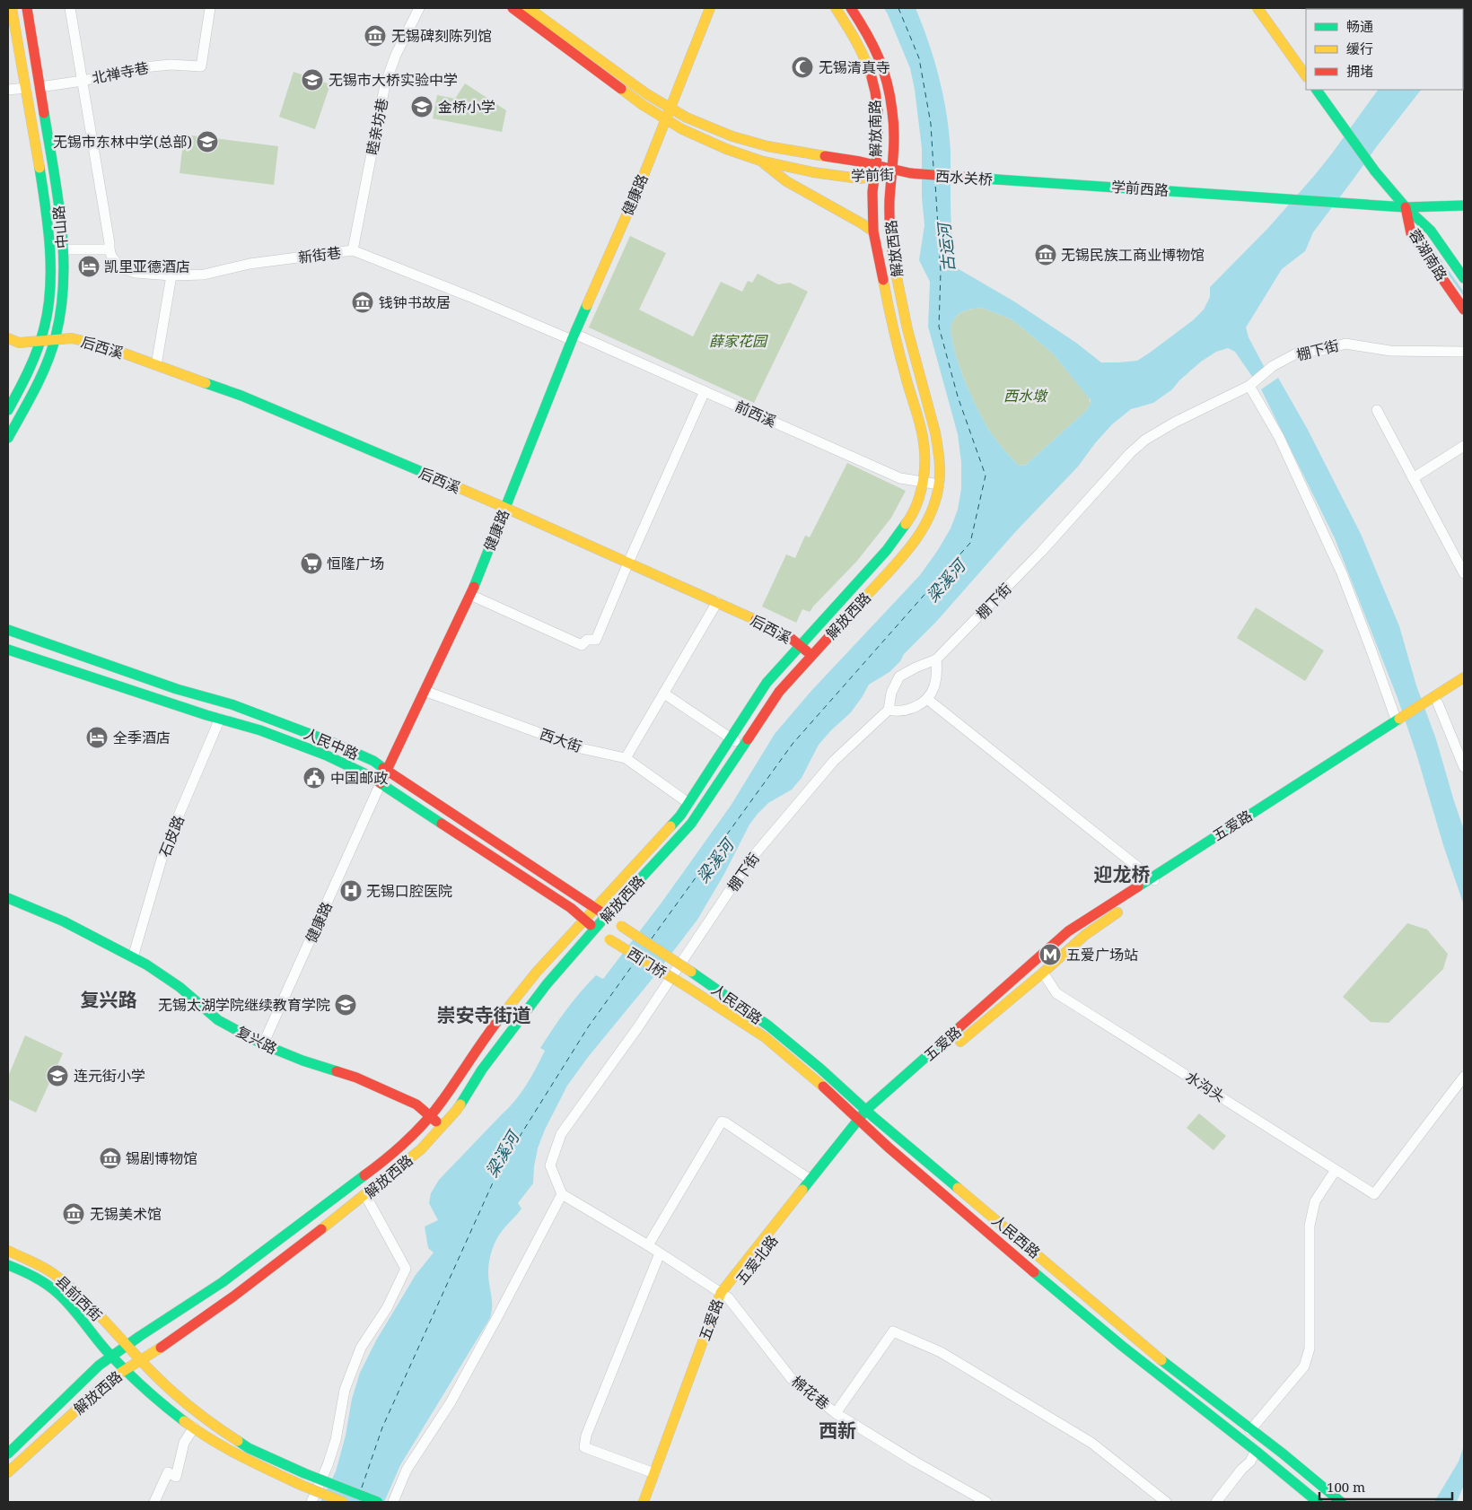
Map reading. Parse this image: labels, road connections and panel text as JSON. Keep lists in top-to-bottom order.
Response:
{
  "streets": {
    "main road": [
      "解放南路",
      "学前街",
      "西水关桥",
      "学前西路",
      "健康路",
      "中山路",
      "解放西路",
      "蓉湖南路",
      "后西溪",
      "人民中路",
      "五爱路",
      "西门桥",
      "人民西路",
      "复兴路",
      "五爱北路",
      "县前西街"
    ],
    "street": [
      "北禅寺巷",
      "睦亲坊巷",
      "新街巷",
      "棚下街",
      "前西溪",
      "西大街",
      "石皮路",
      "水沟头",
      "棉花巷"
    ]
  },
  "crossings": [
    ["北禅寺巷", "中山路"],
    ["睦亲坊巷", "新街巷"],
    ["解放南路", "学前街"],
    ["解放南路", "解放西路"],
    ["学前街", "西水关桥"],
    ["学前街", "健康路"],
    ["学前街", "解放西路"],
    ["西水关桥", "学前西路"],
    ["学前西路", "蓉湖南路"],
    ["健康路", "新街巷"],
    ["健康路", "后西溪"],
    ["健康路", "前西溪"],
    ["健康路", "西大街"],
    ["健康路", "人民中路"],
    ["健康路", "复兴路"],
    ["中山路", "后西溪"],
    ["解放西路", "后西溪"],
    ["解放西路", "前西溪"],
    ["解放西路", "西大街"],
    ["解放西路", "人民中路"],
    ["解放西路", "复兴路"],
    ["解放西路", "县前西街"],
    ["新街巷", "前西溪"],
    ["棚下街", "棉花巷"],
    ["人民中路", "石皮路"],
    ["人民中路", "西门桥"],
    ["五爱路", "人民西路"],
    ["五爱路", "水沟头"],
    ["五爱路", "五爱北路"],
    ["五爱路", "棉花巷"],
    ["石皮路", "复兴路"],
    ["西门桥", "人民西路"],
    ["人民西路", "五爱北路"],
    ["五爱北路", "棉花巷"]
  ],
  "districts": [
    "迎龙桥",
    "复兴路",
    "崇安寺街道",
    "西新"
  ],
  "water": ["古运河", "梁溪河"],
  "parks": ["薛家花园", "西水墩"],
  "places": {
    "museum": [
      "无锡碑刻陈列馆",
      "无锡民族工商业博物馆",
      "钱钟书故居",
      "锡剧博物馆",
      "无锡美术馆"
    ],
    "mosque": ["无锡清真寺"],
    "school or university": [
      "无锡市大桥实验中学",
      "金桥小学",
      "无锡市东林中学(总部)",
      "无锡太湖学院继续教育学院",
      "连元街小学"
    ],
    "hotel": ["凯里亚德酒店", "全季酒店"],
    "supermarket": ["恒隆广场"],
    "public building": ["中国邮政"],
    "hospital": ["无锡口腔医院"],
    "metro station": ["五爱广场站"]
  },
  "legend": ["畅通", "缓行", "拥堵"],
  "scale_bar": "100 m"
}
